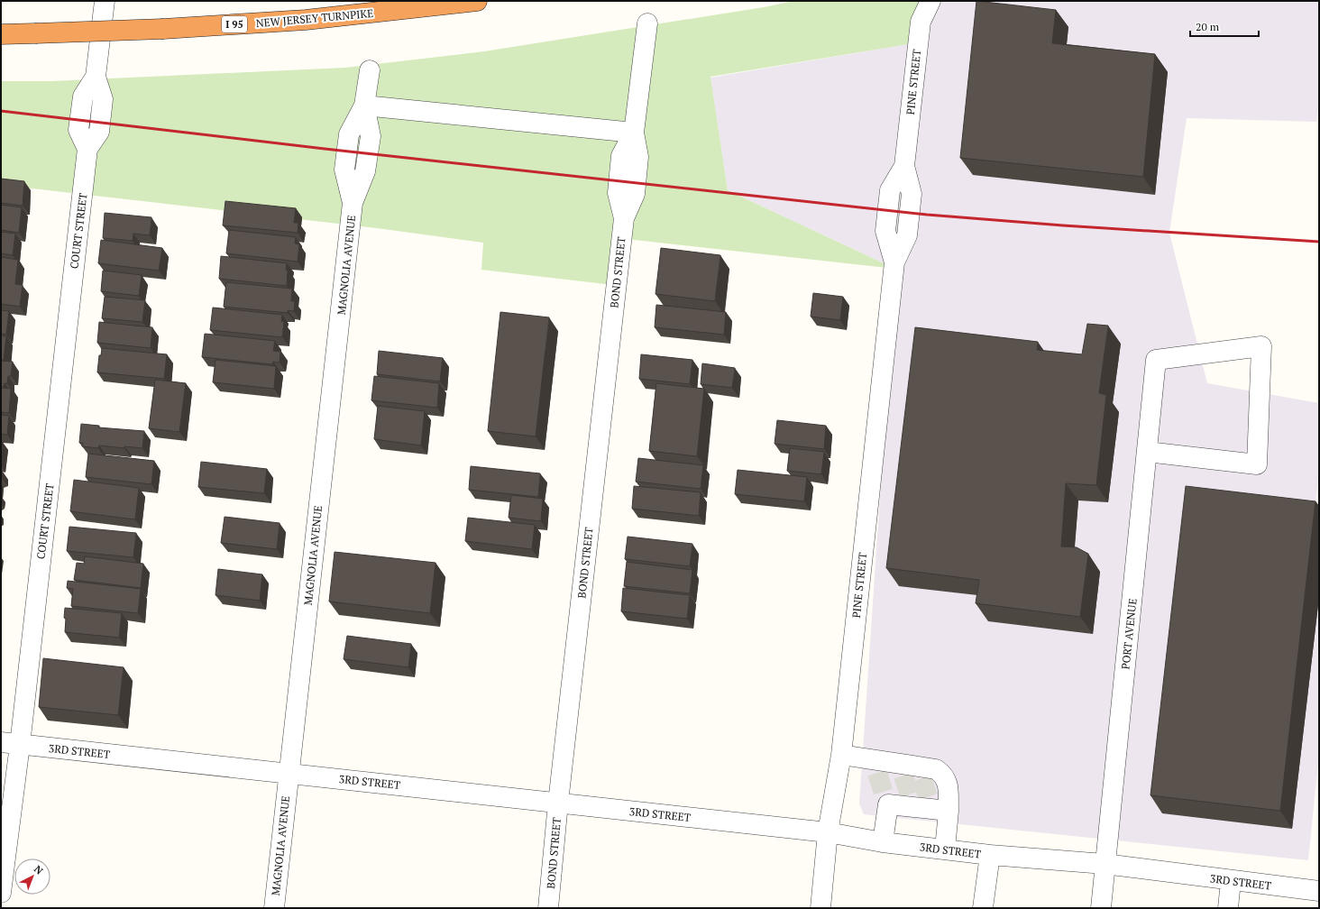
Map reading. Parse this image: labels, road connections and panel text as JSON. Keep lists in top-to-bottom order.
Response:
{
  "streets": {
    "highway": ["NEW JERSEY TURNPIKE", "I 95"],
    "street": [
      "PINE STREET",
      "COURT STREET",
      "MAGNOLIA AVENUE",
      "BOND STREET",
      "PORT AVENUE",
      "3RD STREET"
    ]
  },
  "crossings": [
    ["PINE STREET", "3RD STREET"],
    ["COURT STREET", "3RD STREET"],
    ["MAGNOLIA AVENUE", "3RD STREET"],
    ["BOND STREET", "3RD STREET"],
    ["PORT AVENUE", "3RD STREET"]
  ],
  "scale_bar": "20 m",
  "north": "top right"
}
